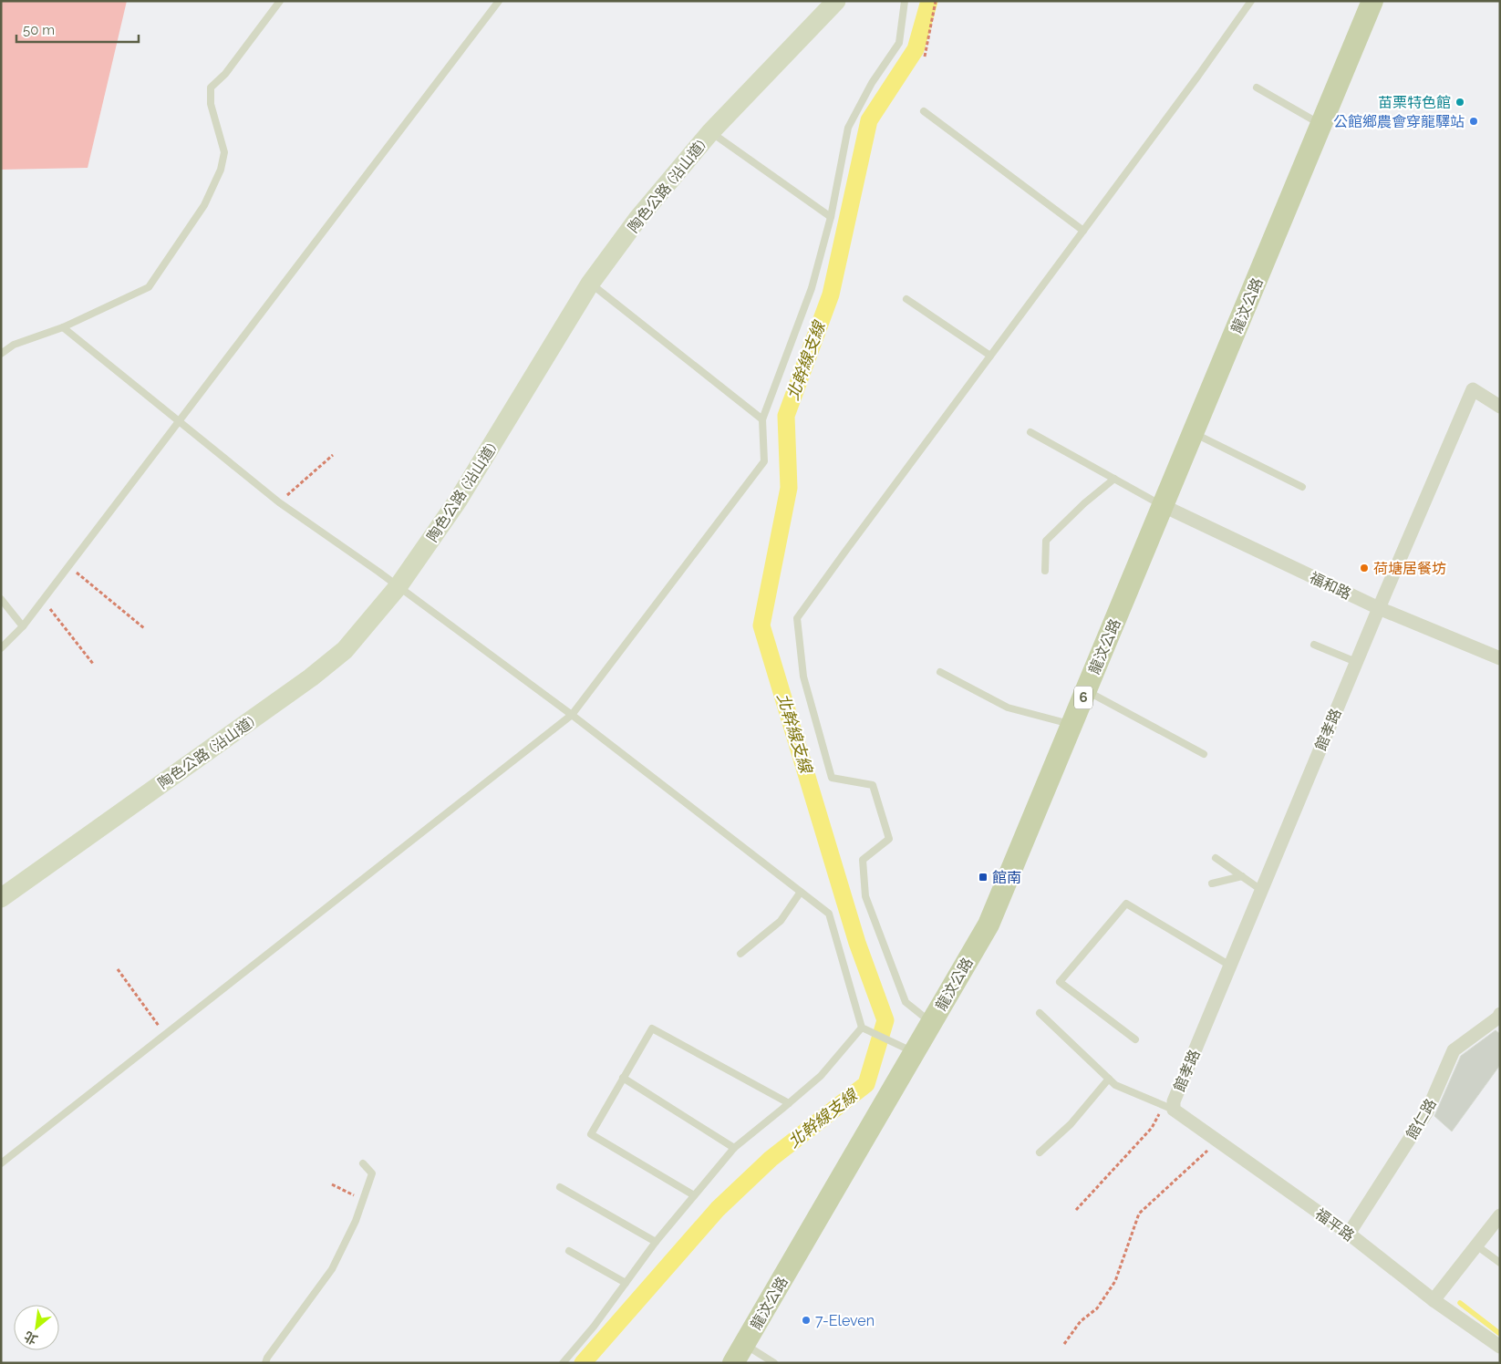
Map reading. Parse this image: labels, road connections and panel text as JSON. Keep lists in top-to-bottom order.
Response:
{
  "streets": {
    "main road": ["陶色公路 (沿山道)", "龍汶公路", "6"],
    "street": [
      "福和路",
      "館孝路",
      "館仁路",
      "福平路"
    ]
  },
  "crossings": [
    ["龍汶公路", "福和路"],
    ["福和路", "館孝路"],
    ["館孝路", "福平路"],
    ["館仁路", "福平路"]
  ],
  "water": ["北幹線支線"],
  "places": {
    "other": [
      "苗栗特色館",
      "公館鄉農會穿龍驛站",
      "荷塘居餐坊",
      "7-Eleven"
    ],
    "transit": ["館南"]
  },
  "scale_bar": "50 m",
  "north": "bottom left"
}
